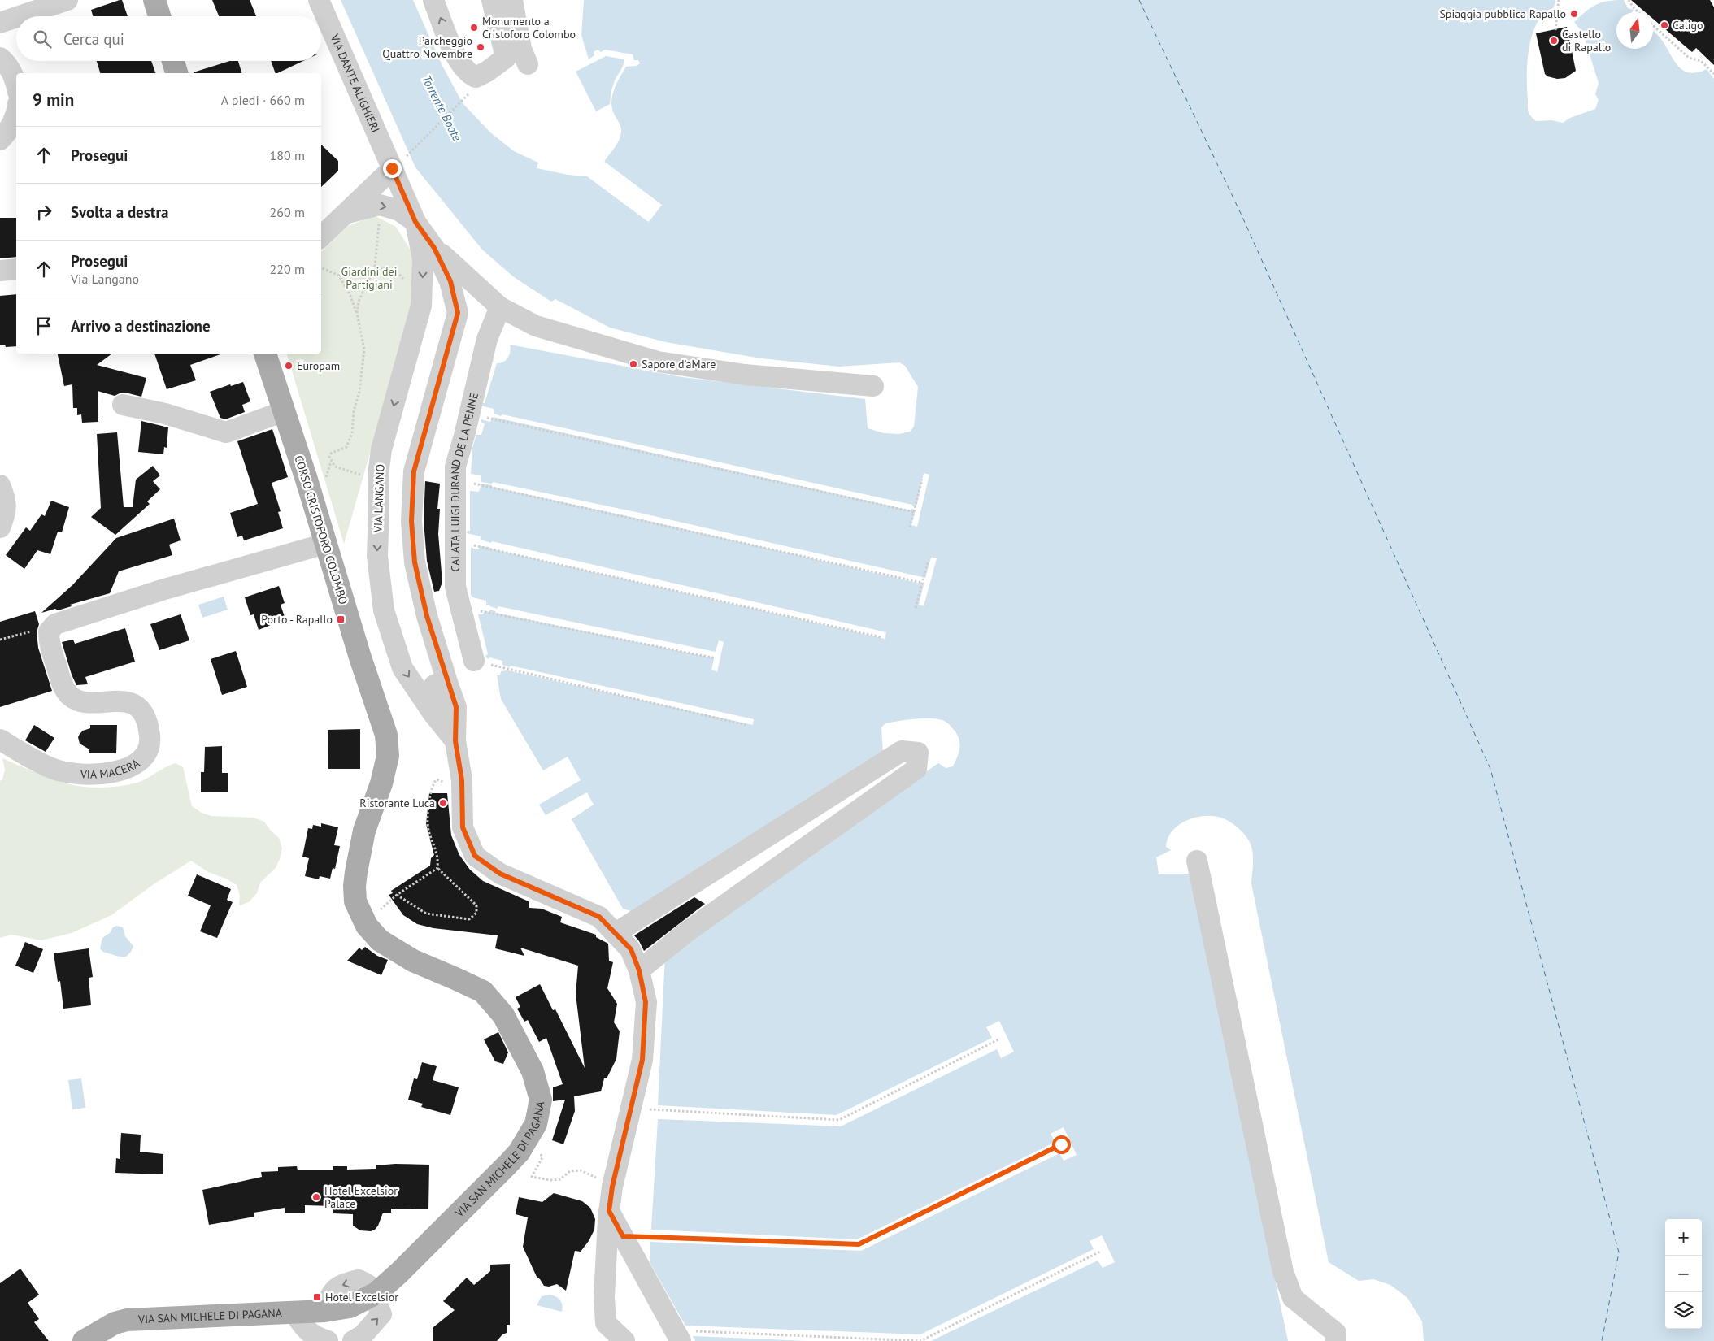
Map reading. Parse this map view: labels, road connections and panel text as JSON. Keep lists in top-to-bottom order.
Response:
{
  "streets": {
    "main road": ["CORSO CRISTOFORO COLOMBO", "VIA SAN MICHELE DI PAGANA"],
    "street": [
      "VIA DANTE ALIGHIERI",
      "CALATA LUIGI DURAND DE LA PENNE",
      "VIA LANGANO",
      "VIA MACERA"
    ]
  },
  "crossings": [
    ["VIA DANTE ALIGHIERI", "VIA LANGANO"],
    ["CORSO CRISTOFORO COLOMBO", "VIA SAN MICHELE DI PAGANA"]
  ],
  "water": ["Torrente Boate"],
  "parks": ["Giardini dei Partigiani"],
  "places": {
    "other": [
      "Spiaggia pubblica Rapallo",
      "Caligo",
      "Monumento a Cristoforo Colombo",
      "Castello di Rapallo",
      "Parcheggio Quattro Novembre",
      "Sapore d’aMare",
      "Europam",
      "Ristorante Luca",
      "Hotel Excelsior Palace"
    ],
    "transit": ["Porto - Rapallo", "Hotel Excelsior"]
  },
  "north": "top",
  "page": {
    "search": "Cerca qui",
    "heading": ["9 min", "A piedi · 660 m"],
    "list": [
      ["Prosegui", "180 m"],
      ["Svolta a destra", "260 m"],
      ["Prosegui", "Via Langano", "220 m"],
      "Arrivo a destinazione"
    ],
    "map_buttons": ["+", "−"]
  }
}
